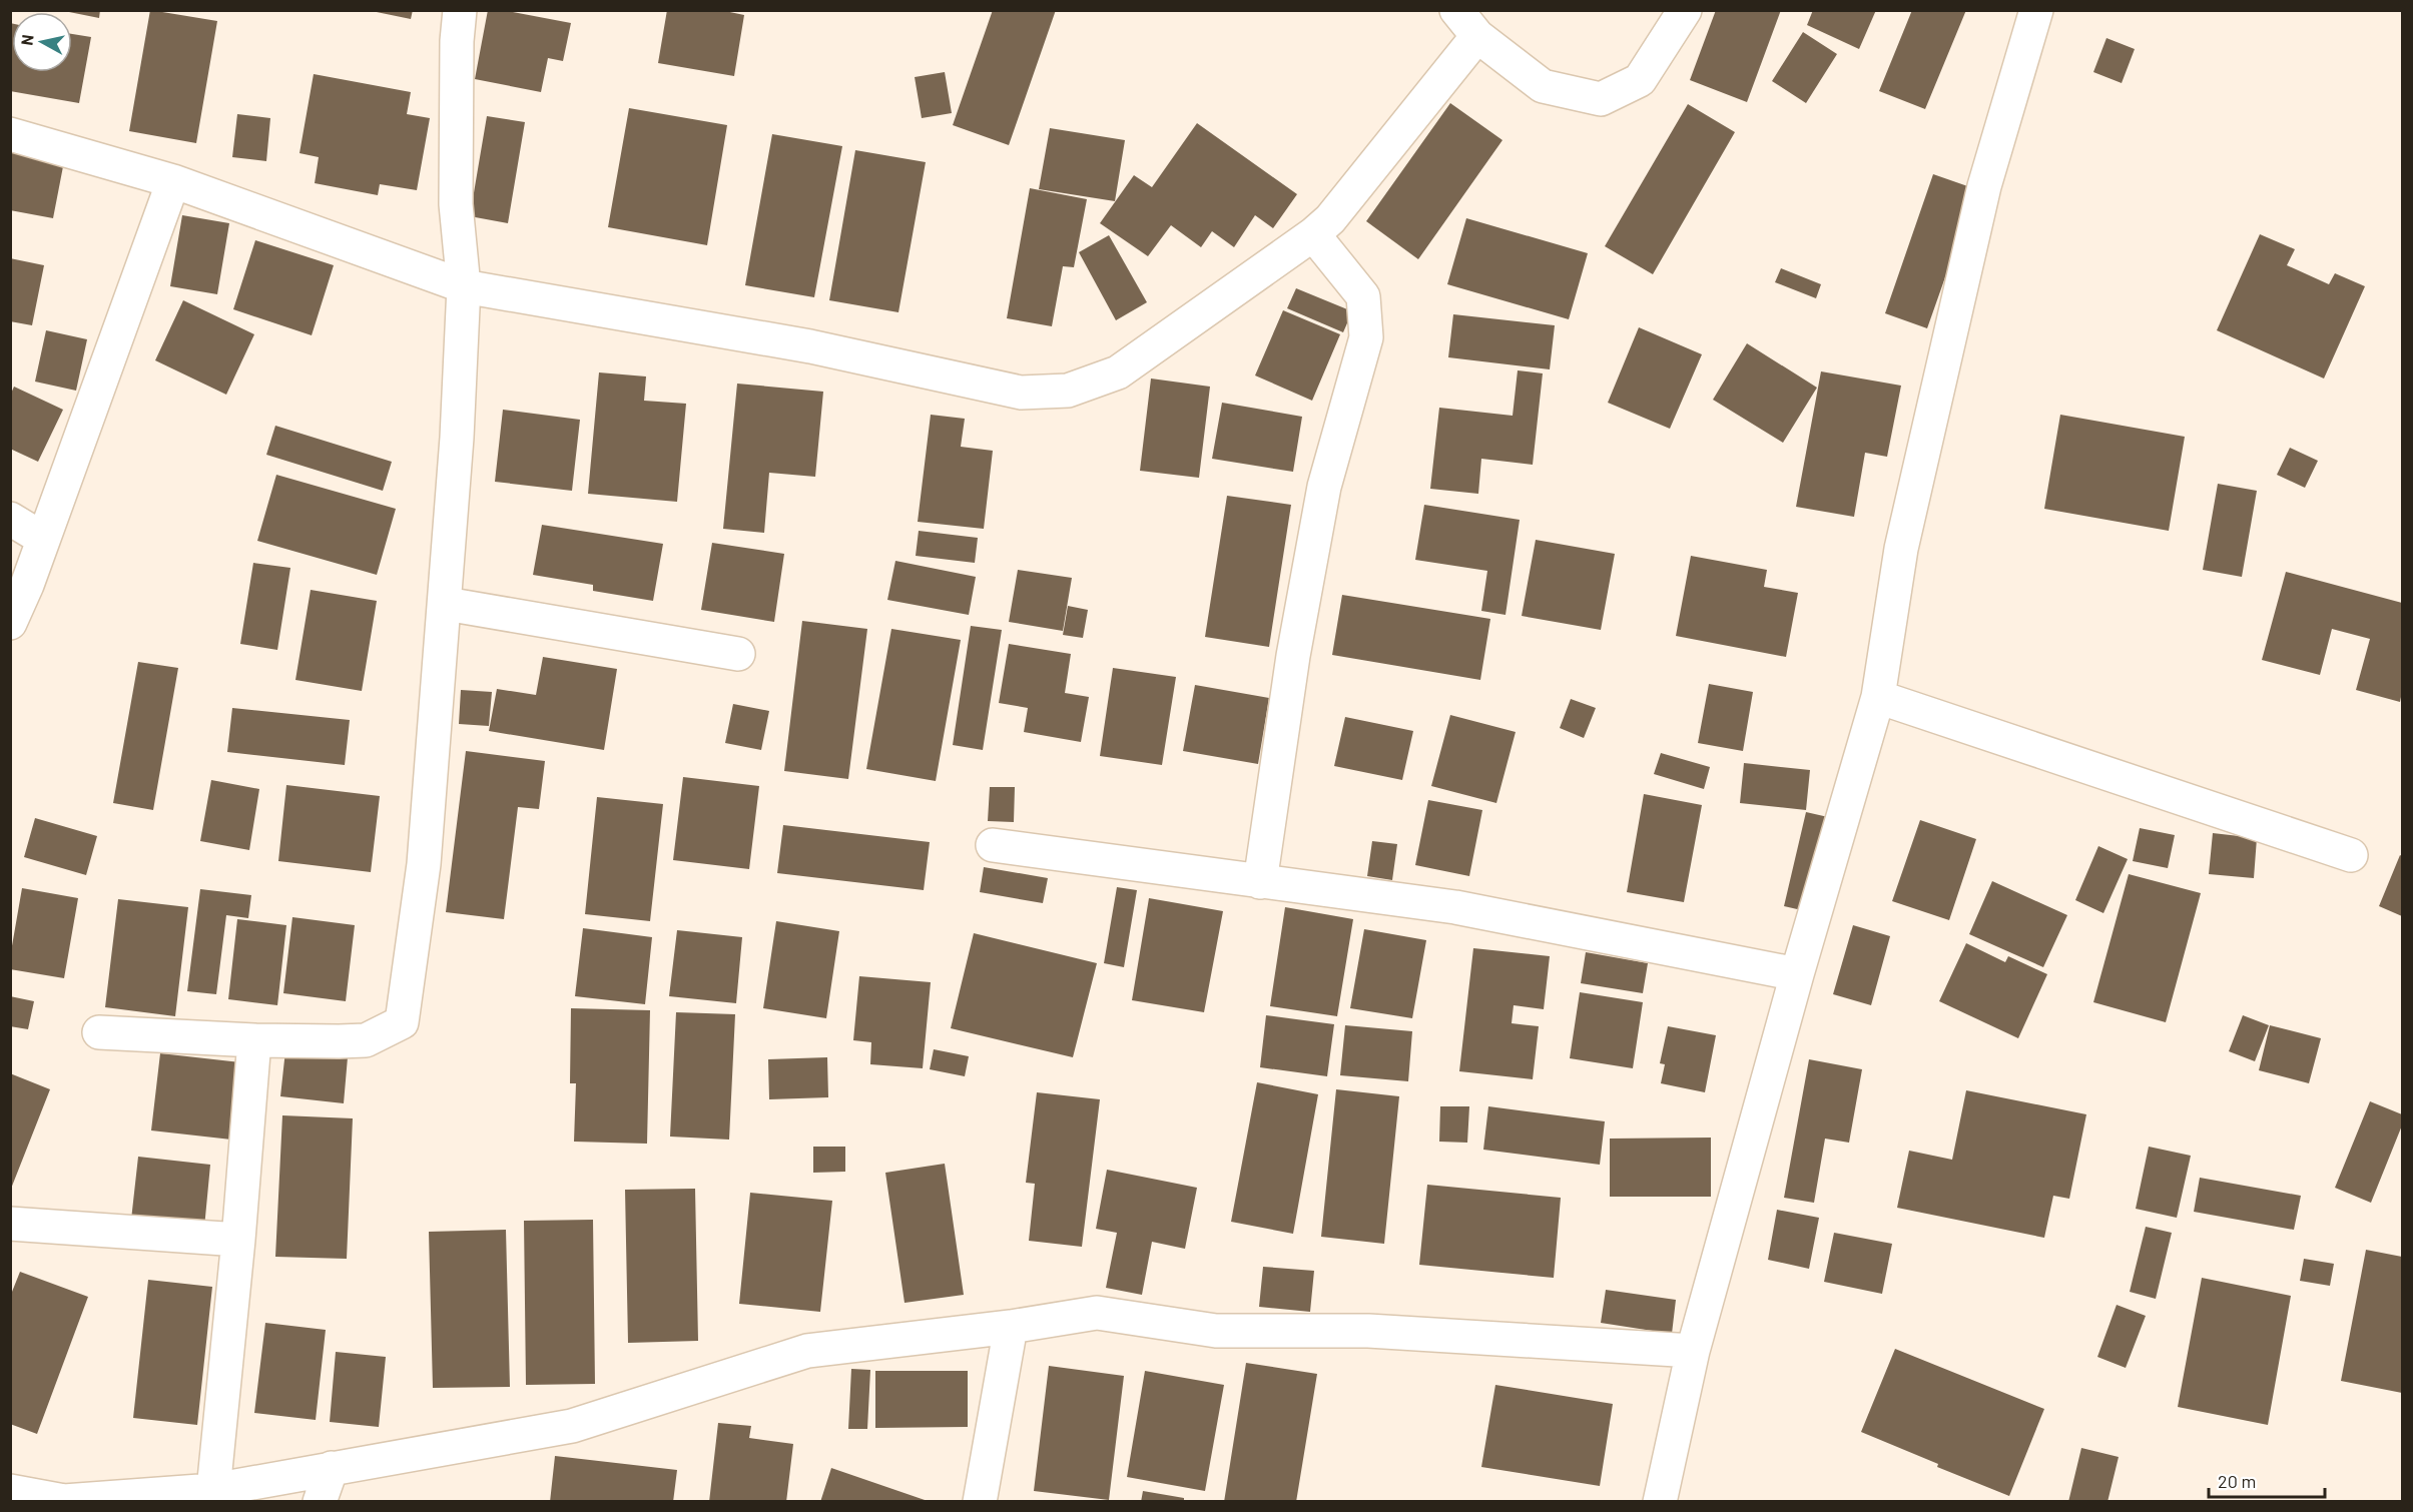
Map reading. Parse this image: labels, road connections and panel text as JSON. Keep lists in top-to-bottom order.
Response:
{
  "scale_bar": "20 m",
  "north": "left"
}
